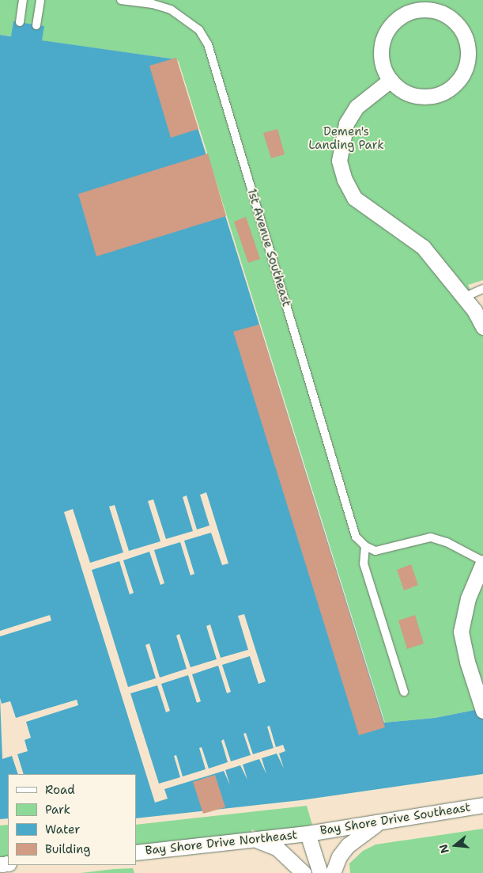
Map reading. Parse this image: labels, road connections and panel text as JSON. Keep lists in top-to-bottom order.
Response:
{
  "streets": {
    "street": ["Bay Shore Drive Southeast", "Bay Shore Drive Northeast"],
    "lane": ["1st Avenue Southeast"]
  },
  "crossings": [
    ["Bay Shore Drive Southeast", "Bay Shore Drive Northeast"]
  ],
  "parks": ["Demen's Landing Park"],
  "legend": [
    "Road",
    "Park",
    "Water",
    "Building"
  ],
  "north": "left"
}
